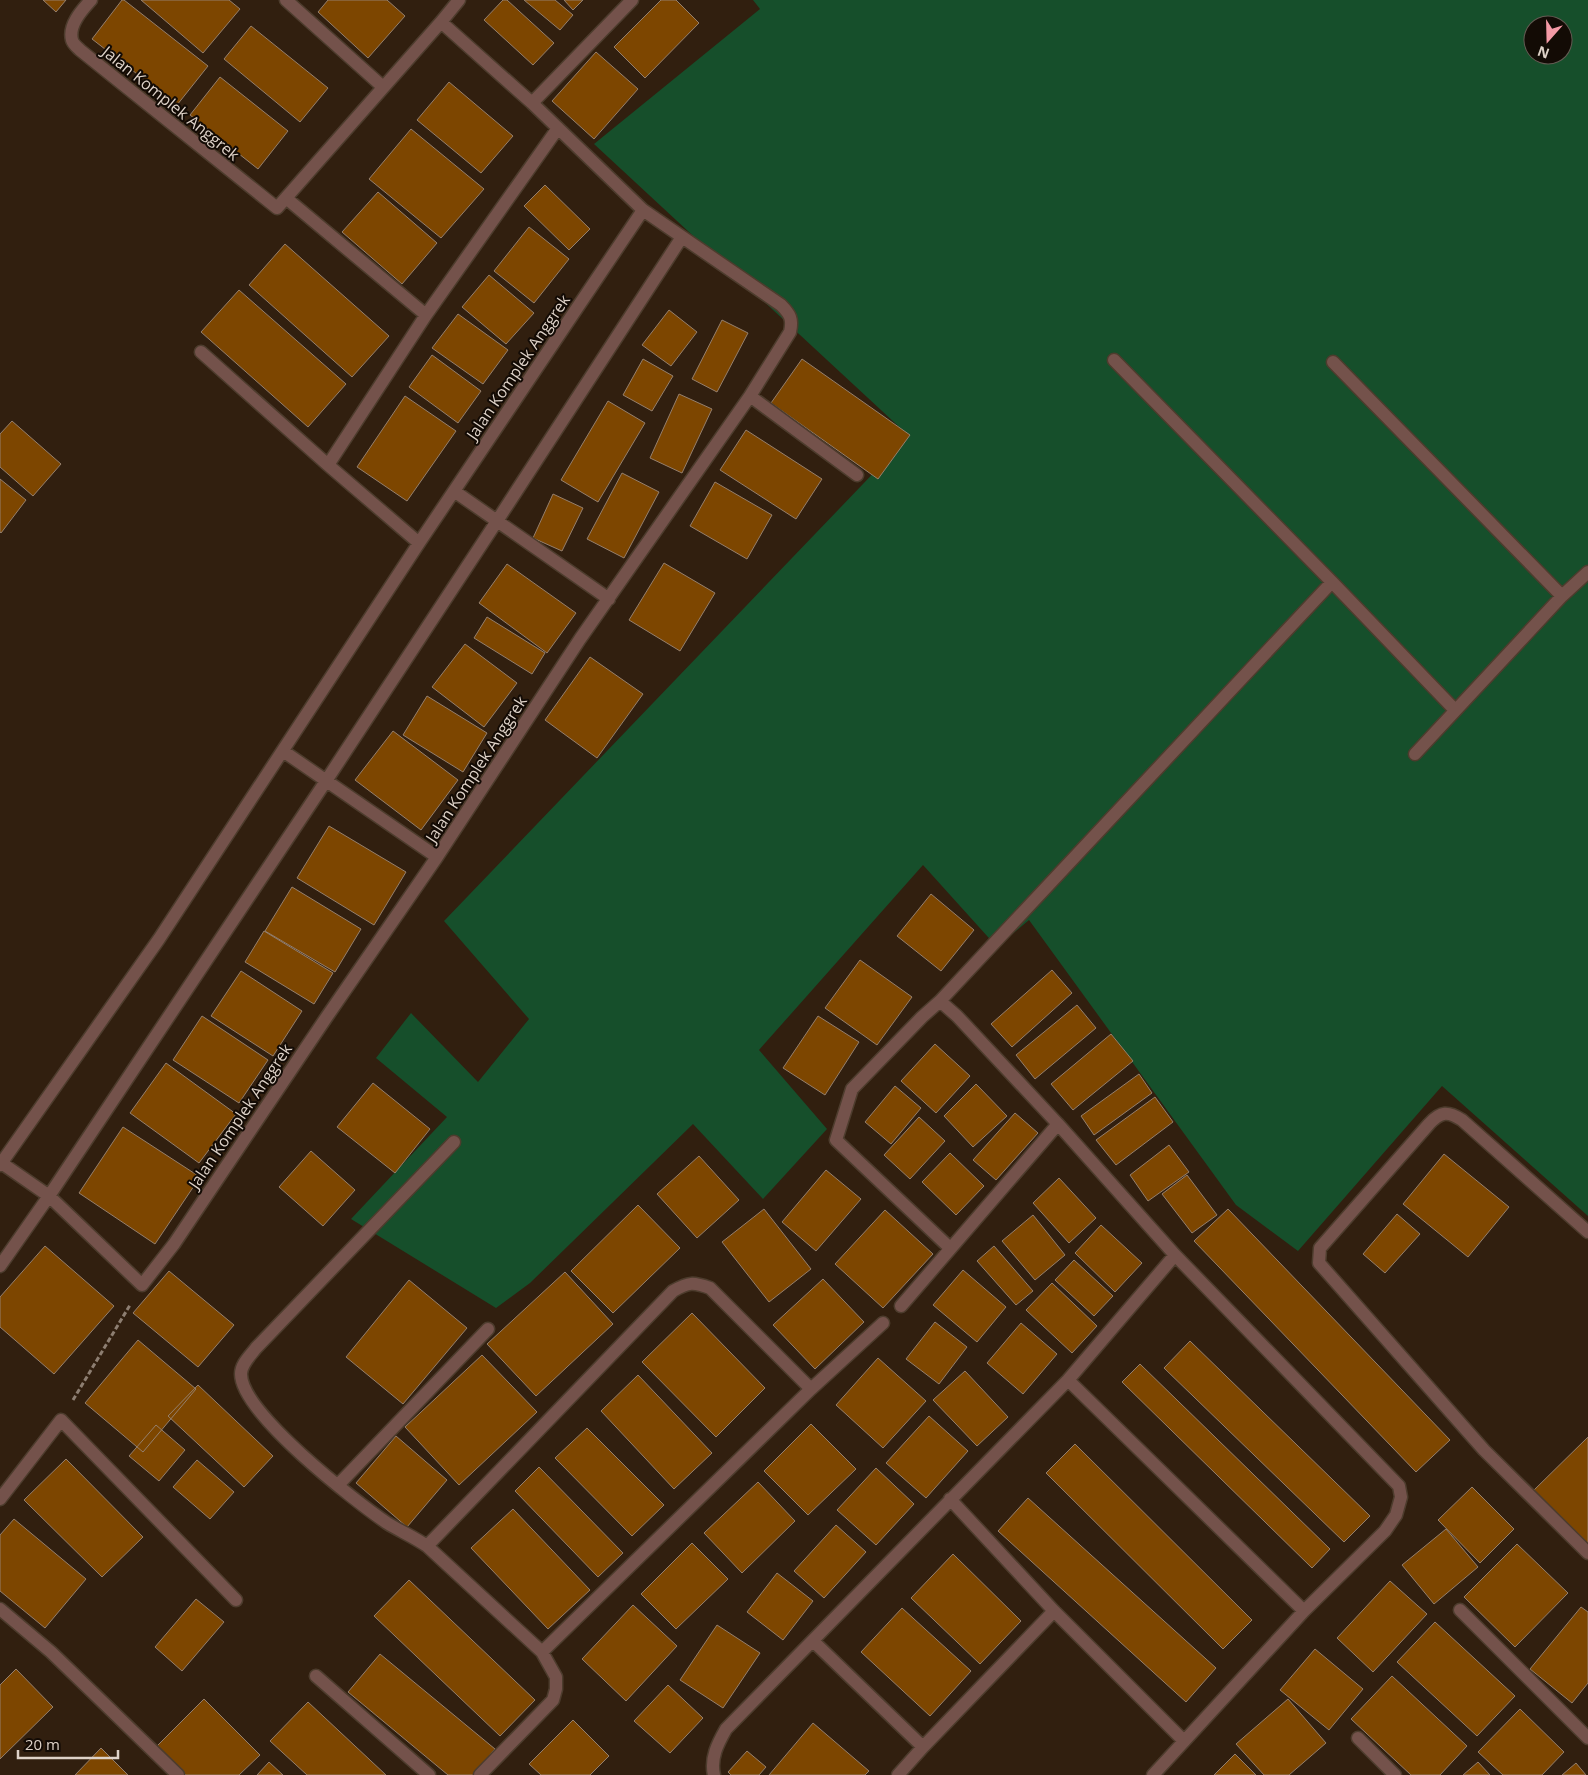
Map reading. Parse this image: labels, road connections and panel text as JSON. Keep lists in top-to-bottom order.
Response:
{
  "streets": {
    "street": ["Jalan Komplek Anggrek"]
  },
  "scale_bar": "20 m",
  "north": "bottom"
}
